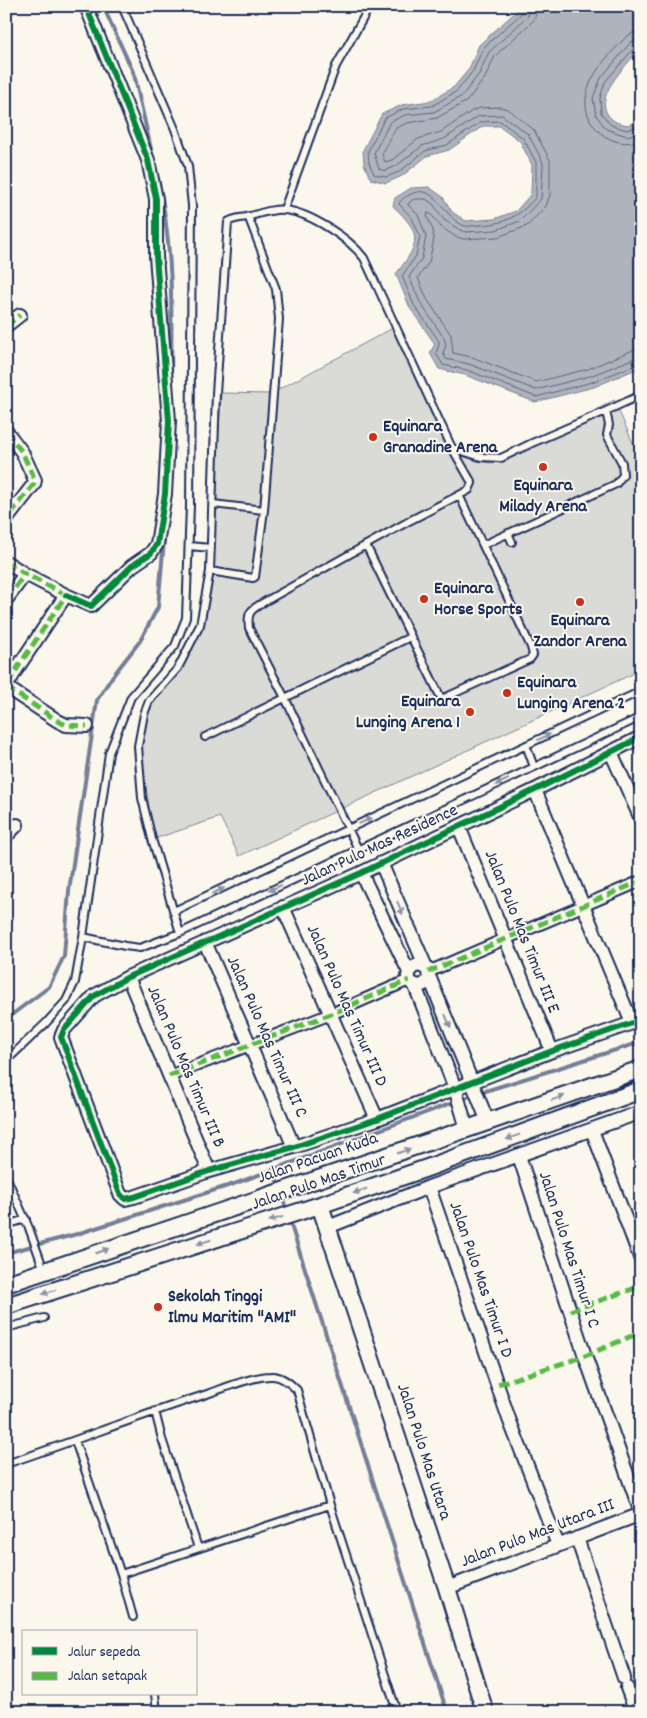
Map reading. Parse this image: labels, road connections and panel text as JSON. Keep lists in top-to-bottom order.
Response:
{
  "streets": {
    "street": [
      "Jalan Pulo Mas Residence",
      "Jalan Pulo Mas Timur III E",
      "Jalan Pulo Mas Timur III D",
      "Jalan Pulo Mas Timur III C",
      "Jalan Pulo Mas Timur III B",
      "Jalan Pacuan Kuda",
      "Jalan Pulo Mas Timur",
      "Jalan Pulo Mas Timur I C",
      "Jalan Pulo Mas Timur I D",
      "Jalan Pulo Mas Utara",
      "Jalan Pulo Mas Utara III"
    ]
  },
  "crossings": [
    ["Jalan Pulo Mas Residence", "Jalan Pulo Mas Timur III E"],
    ["Jalan Pulo Mas Residence", "Jalan Pulo Mas Timur III D"],
    ["Jalan Pulo Mas Residence", "Jalan Pulo Mas Timur III C"],
    ["Jalan Pulo Mas Residence", "Jalan Pulo Mas Timur III B"],
    ["Jalan Pulo Mas Residence", "Jalan Pacuan Kuda"],
    ["Jalan Pulo Mas Timur", "Jalan Pulo Mas Utara"],
    ["Jalan Pulo Mas Timur I C", "Jalan Pulo Mas Utara III"],
    ["Jalan Pulo Mas Timur I D", "Jalan Pulo Mas Utara III"],
    ["Jalan Pulo Mas Utara", "Jalan Pulo Mas Utara III"]
  ],
  "places": [
    "Equinara Granadine Arena",
    "Equinara Milady Arena",
    "Equinara Horse Sports",
    "Equinara Zandor Arena",
    "Equinara Lunging Arena 2",
    "Equinara Lunging Arena 1",
    "Sekolah Tinggi Ilmu Maritim \"AMI\""
  ],
  "legend": ["Jalur sepeda", "Jalan setapak"]
}
